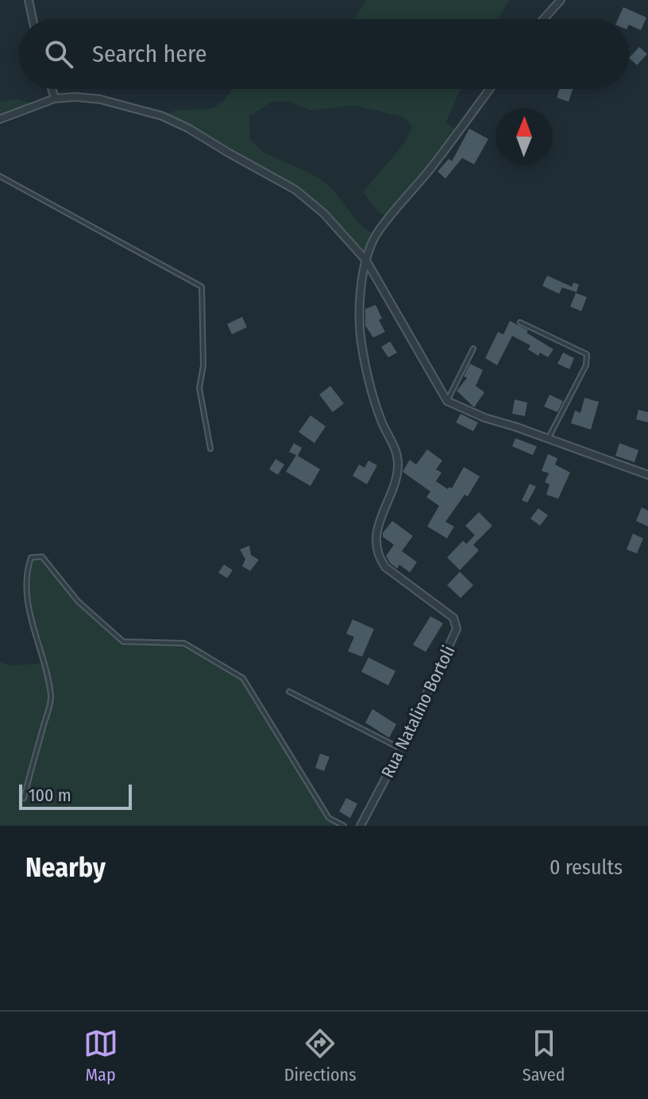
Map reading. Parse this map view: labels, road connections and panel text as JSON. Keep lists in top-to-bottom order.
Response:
{
  "streets": {
    "street": ["Rua Natalino Bortoli"]
  },
  "scale_bar": "100 m",
  "north": "top",
  "page": {
    "search": "Search here",
    "scale": "100 m",
    "heading": ["Nearby", "0 results"],
    "nav": ["Map", "Directions", "Saved"]
  }
}
